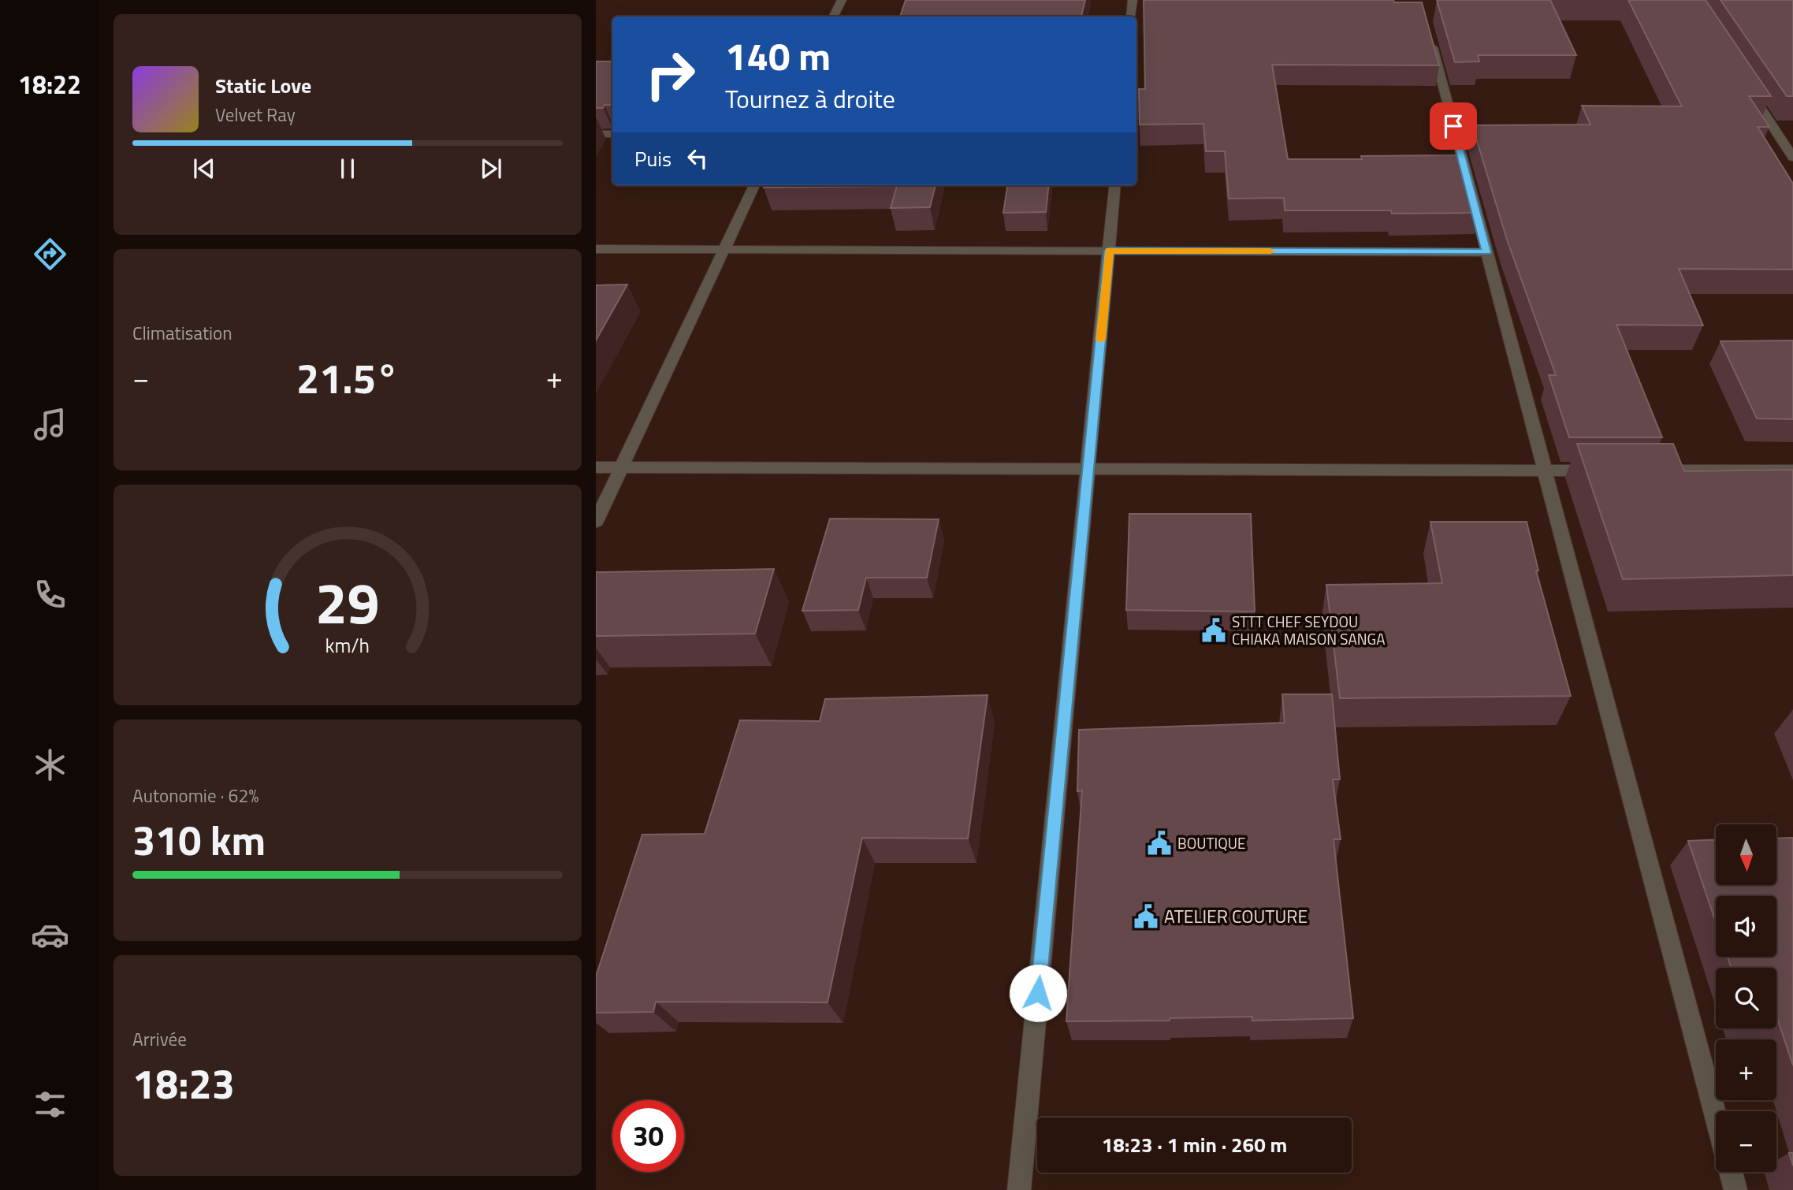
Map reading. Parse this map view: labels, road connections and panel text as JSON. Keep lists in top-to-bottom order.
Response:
{
  "places": {
    "public building": ["STTT CHEF SEYDOU CHIAKA MAISON SANGA", "BOUTIQUE", "ATELIER COUTURE"]
  },
  "north": "bottom",
  "page": {
    "tabs": "18:22",
    "turn": ["140 m", "Tournez à droite"],
    "song": ["Static Love", "Velvet Ray"],
    "then": "Puis",
    "tile": [
      "Climatisation",
      ["Autonomie · 62%", "310 km"],
      ["Arrivée", "18:23"]
    ],
    "heat": ["−", "21.5°", "+"],
    "map_buttons": ["+", "−"],
    "limit": "30",
    "trip": "18:23 · 1 min · 260 m",
    "gauge": ["29", "km/h"]
  }
}
